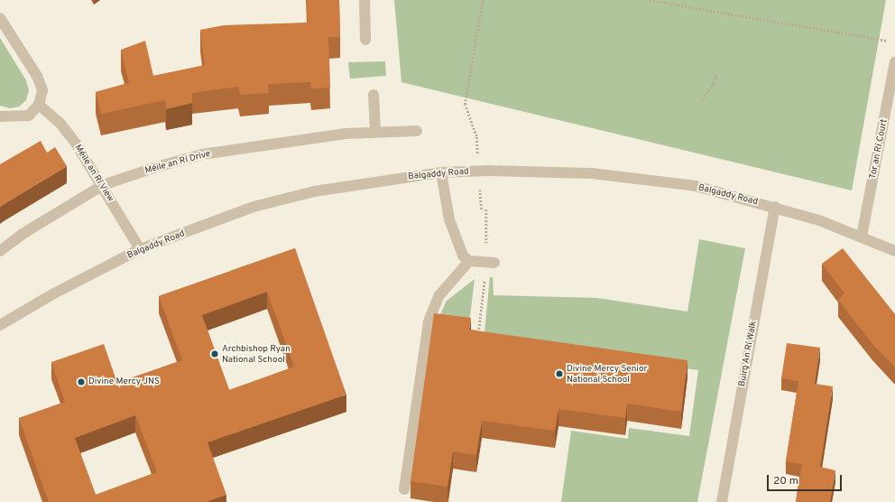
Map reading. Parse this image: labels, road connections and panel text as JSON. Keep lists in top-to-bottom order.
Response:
{
  "streets": {
    "street": [
      "Tor an Rí Court",
      "Méile an Rí Drive",
      "Méile an Rí View",
      "Balgaddy Road",
      "Buirg An Rí Walk"
    ]
  },
  "crossings": [
    ["Tor an Rí Court", "Balgaddy Road"],
    ["Méile an Rí Drive", "Méile an Rí View"],
    ["Méile an Rí View", "Balgaddy Road"],
    ["Balgaddy Road", "Buirg An Rí Walk"]
  ],
  "places": ["Archbishop Ryan National School", "Divine Mercy Senior National School", "Divine Mercy JNS"],
  "scale_bar": "20 m"
}
